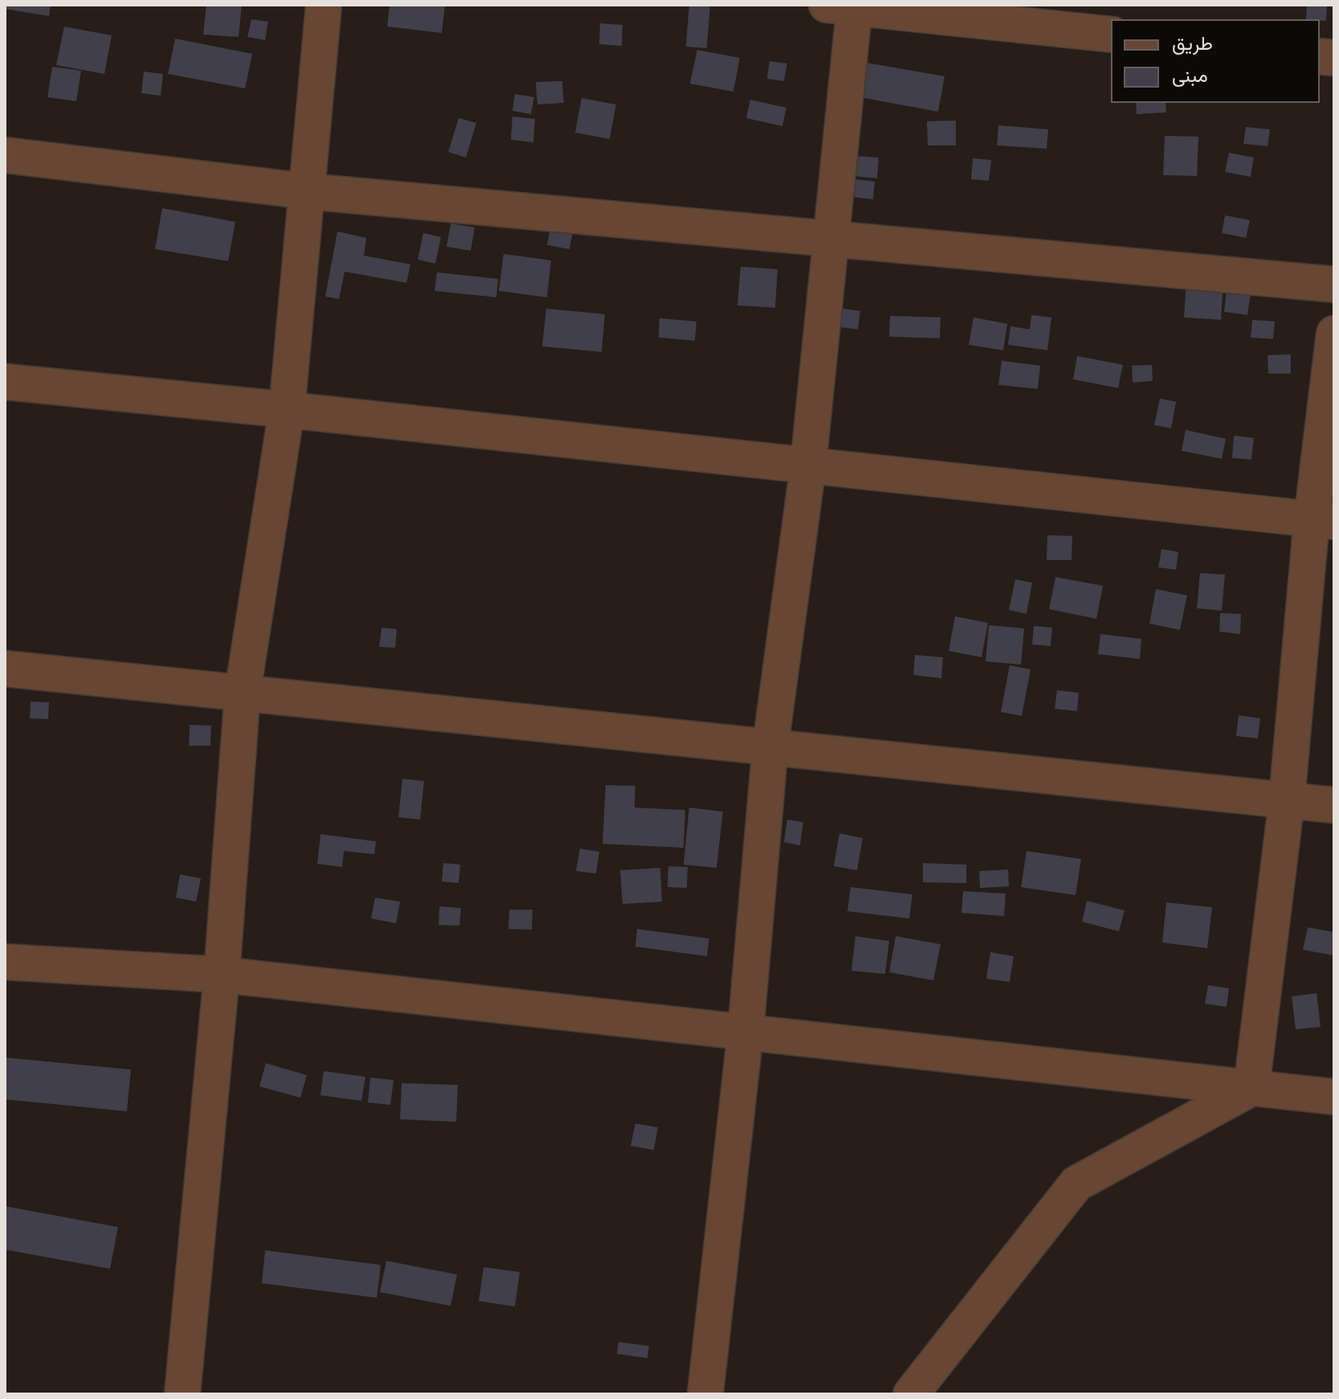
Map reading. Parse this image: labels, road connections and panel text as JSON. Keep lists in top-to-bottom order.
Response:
{
  "legend": ["طريق", "مبنى"]
}
